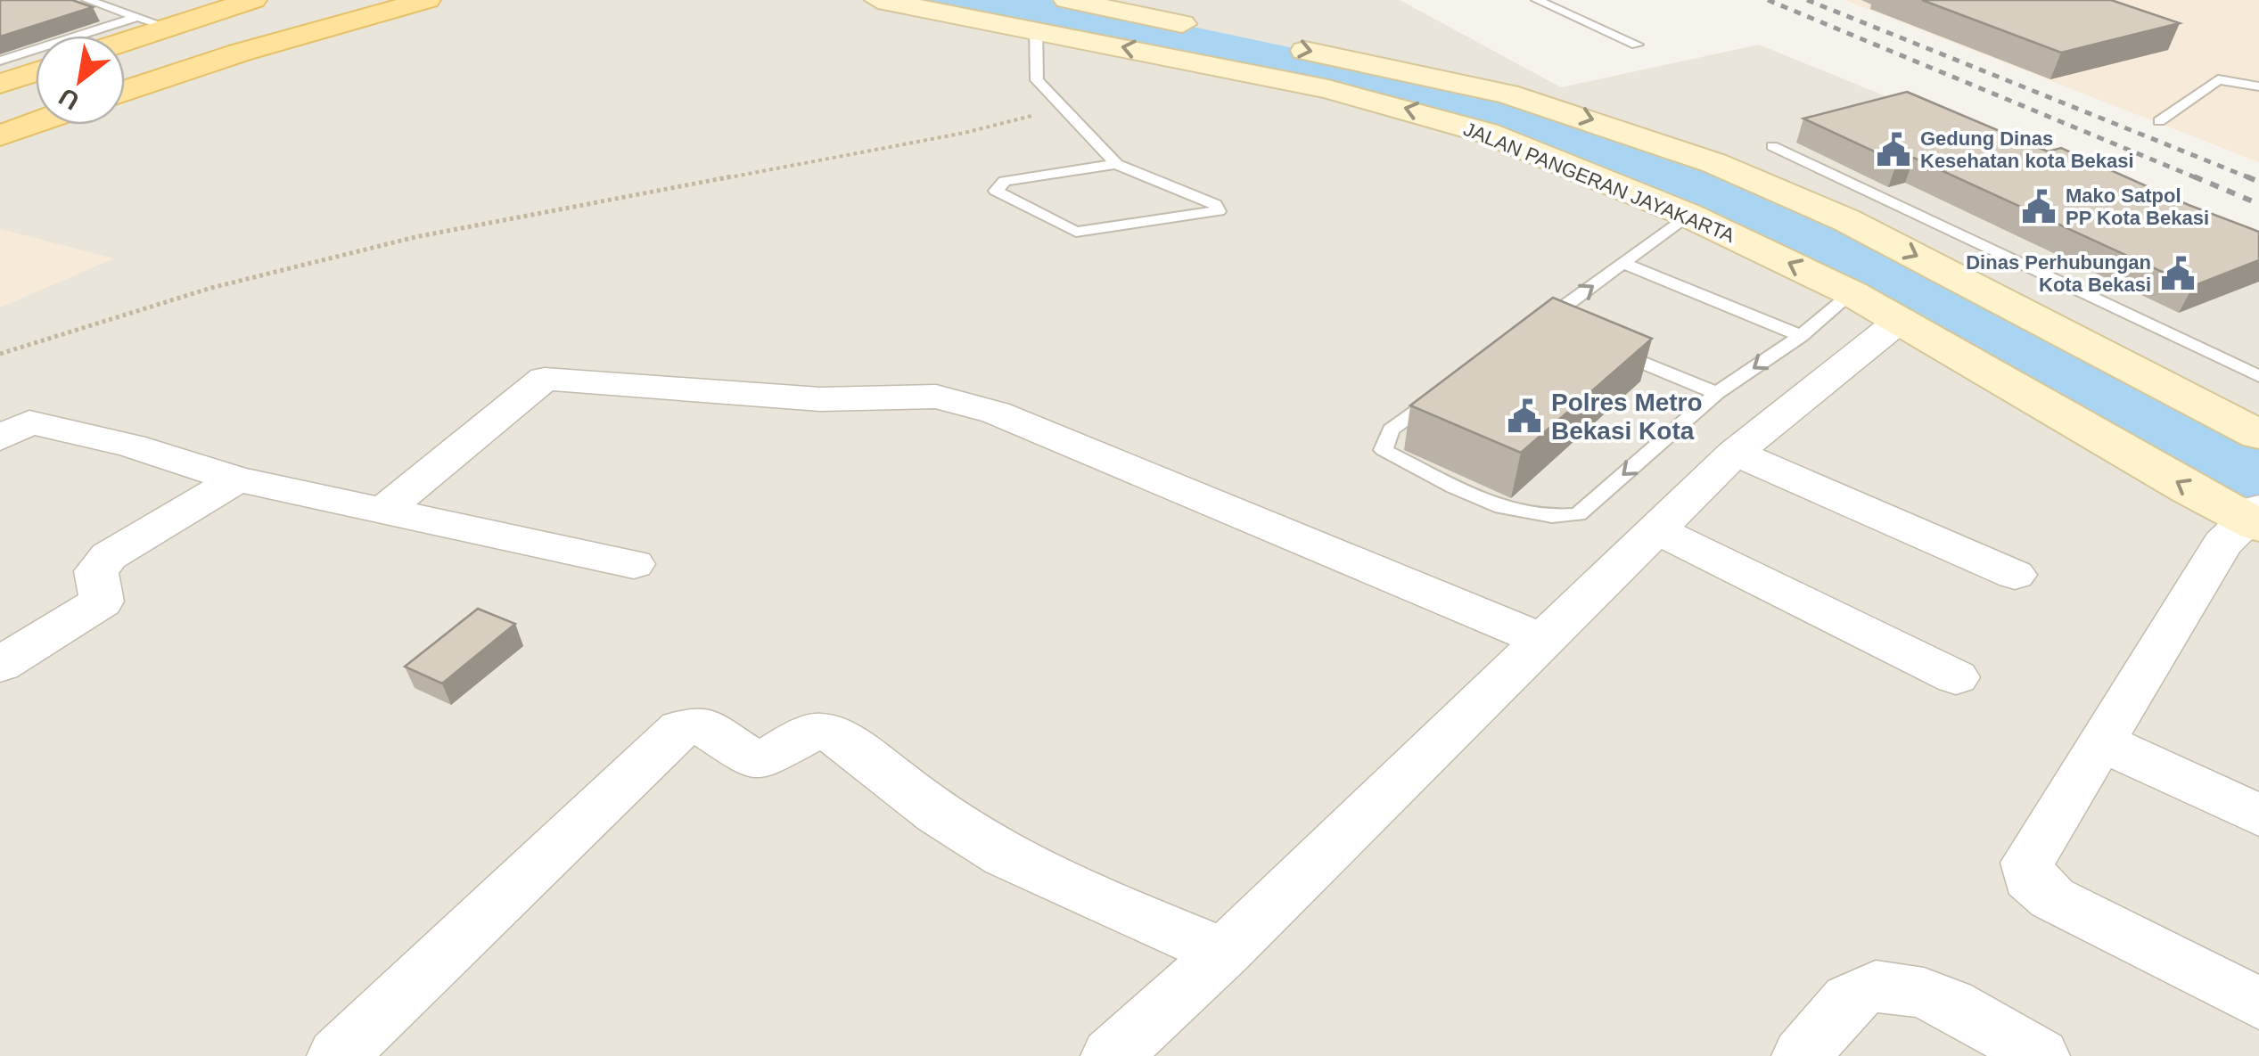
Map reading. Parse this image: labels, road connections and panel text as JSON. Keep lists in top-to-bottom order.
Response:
{
  "streets": {
    "street": ["JALAN PANGERAN JAYAKARTA"]
  },
  "places": {
    "public building": [
      "Gedung Dinas Kesehatan kota Bekasi",
      "Mako Satpol PP Kota Bekasi",
      "Dinas Perhubungan Kota Bekasi",
      "Polres Metro Bekasi Kota"
    ]
  },
  "north": "bottom left"
}
